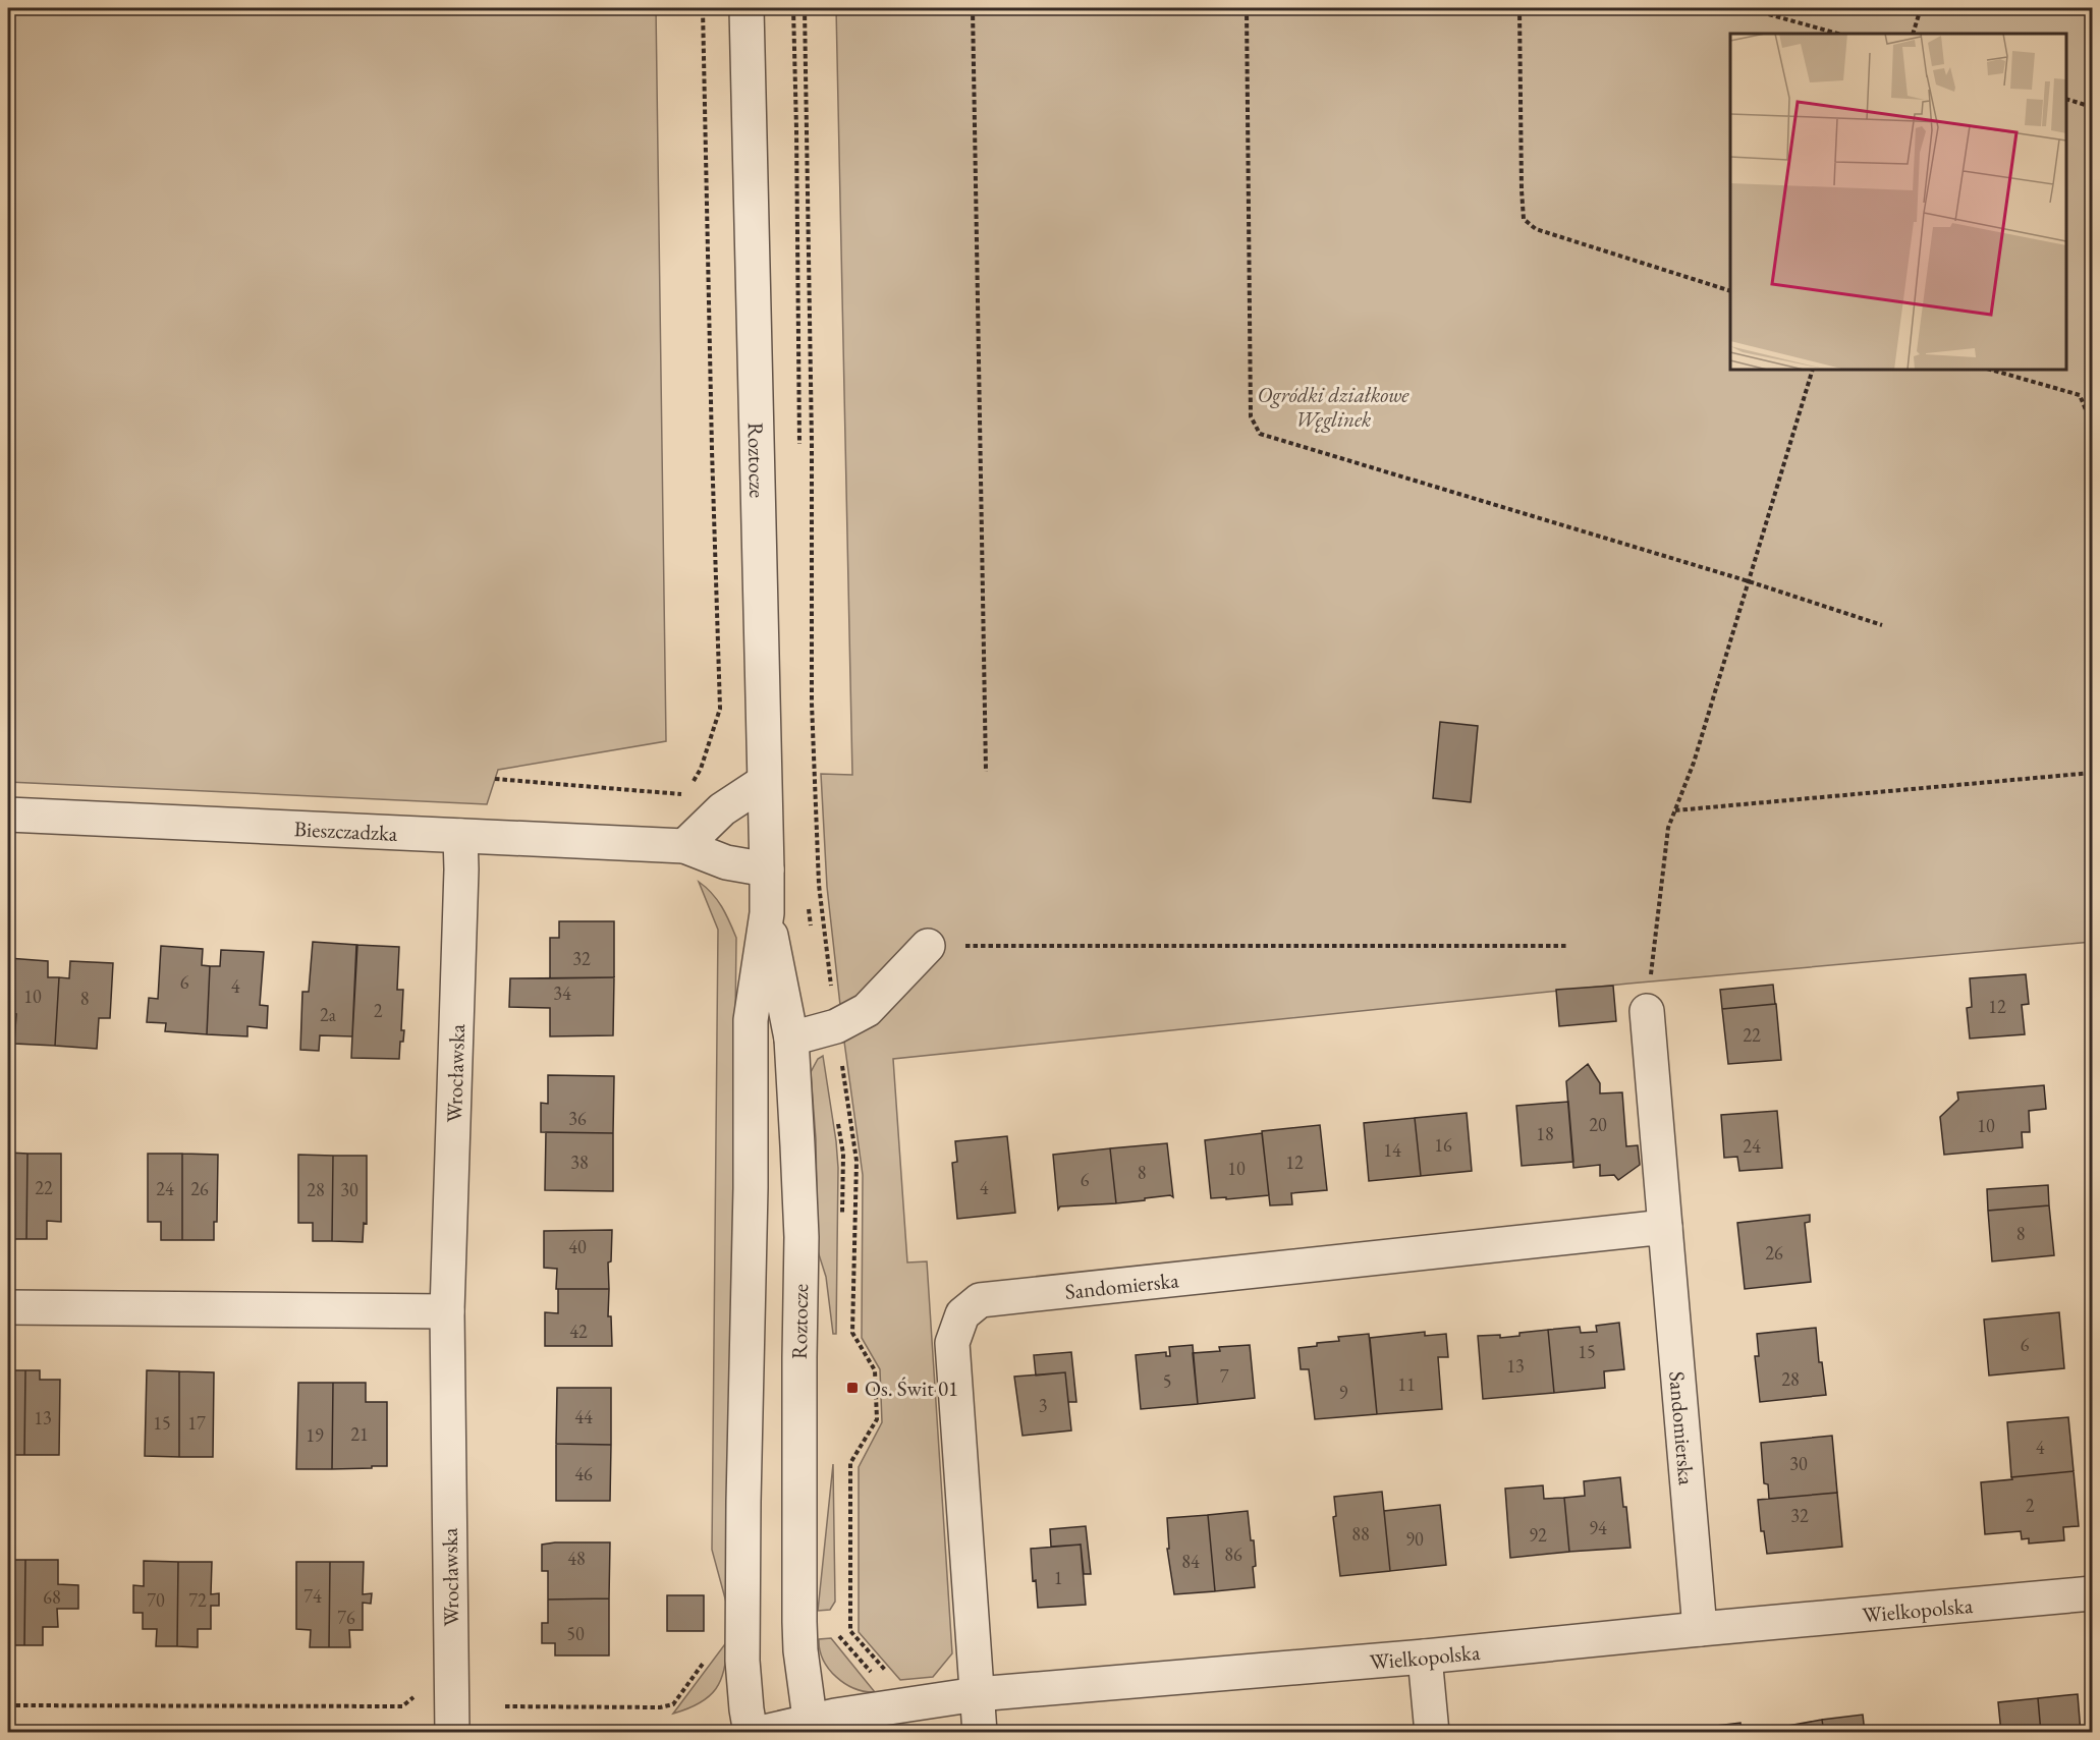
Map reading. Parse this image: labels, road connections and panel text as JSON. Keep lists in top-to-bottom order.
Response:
{
  "streets": {
    "street": [
      "Roztocze",
      "Bieszczadzka",
      "Wrocławska",
      "Sandomierska",
      "Wielkopolska"
    ]
  },
  "crossings": [
    ["Roztocze", "Bieszczadzka"],
    ["Roztocze", "Wielkopolska"],
    ["Bieszczadzka", "Wrocławska"],
    ["Sandomierska", "Wielkopolska"]
  ],
  "parks": ["Ogródki działkowe Węglinek"],
  "places": {
    "transit": ["Os. Świt 01"]
  },
  "house_numbers": [
    "32",
    "6",
    "4",
    "34",
    "10",
    "8",
    "12",
    "2",
    "2a",
    "22",
    "36",
    "20",
    "10",
    "18",
    "16",
    "24",
    "14",
    "38",
    "12",
    "10",
    "8",
    "6",
    "22",
    "4",
    "24",
    "26",
    "28",
    "30",
    "8",
    "40",
    "26",
    "42",
    "6",
    "15",
    "13",
    "7",
    "28",
    "5",
    "11",
    "9",
    "3",
    "44",
    "13",
    "15",
    "17",
    "21",
    "19",
    "4",
    "30",
    "46",
    "2",
    "32",
    "94",
    "88",
    "92",
    "90",
    "86",
    "48",
    "84",
    "1",
    "74",
    "68",
    "70",
    "72",
    "76",
    "50"
  ]
}
